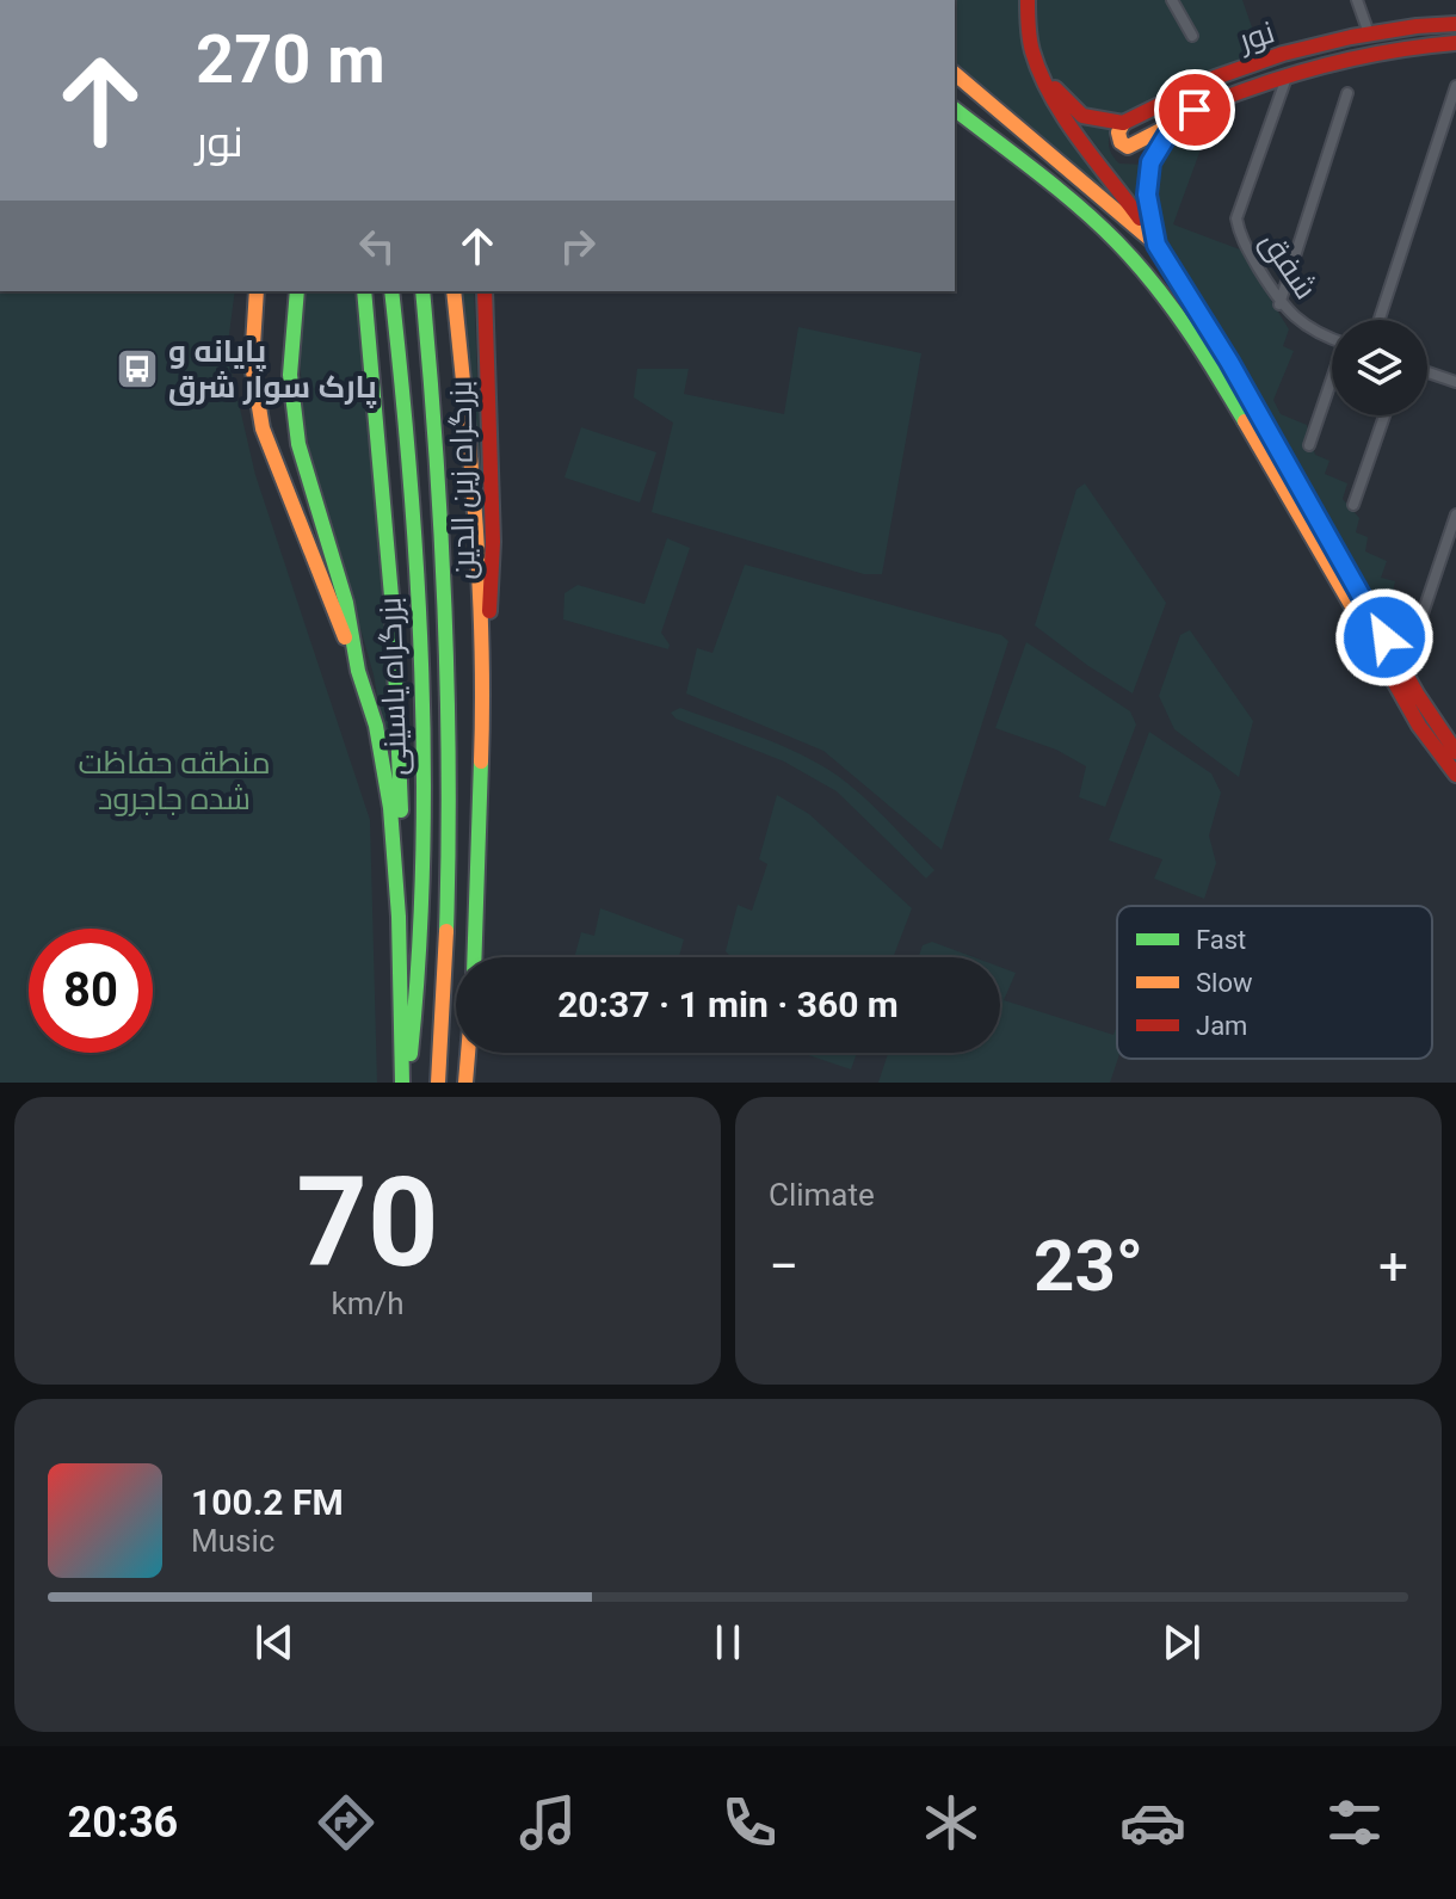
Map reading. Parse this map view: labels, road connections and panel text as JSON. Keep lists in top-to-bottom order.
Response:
{
  "streets": {
    "main road": ["نور", "بزرگراه زین الدین", "بزرگراه یاسینی"],
    "street": ["شفق"]
  },
  "crossings": [
    ["نور", "شفق"]
  ],
  "parks": ["منطقه حفاظت شده جاجرود"],
  "places": {
    "bus stop": ["پایانه و پارک‌ سوار شرق"]
  },
  "legend": ["Fast", "Slow", "Jam"],
  "page": {
    "turn": ["270 m", "نور"],
    "limit": "80",
    "trip": "20:37 · 1 min · 360 m",
    "tile": [
      ["70", "km/h"],
      "Climate"
    ],
    "heat": ["−", "23°", "+"],
    "song": ["100.2 FM", "Music"],
    "tabs": "20:36"
  }
}
